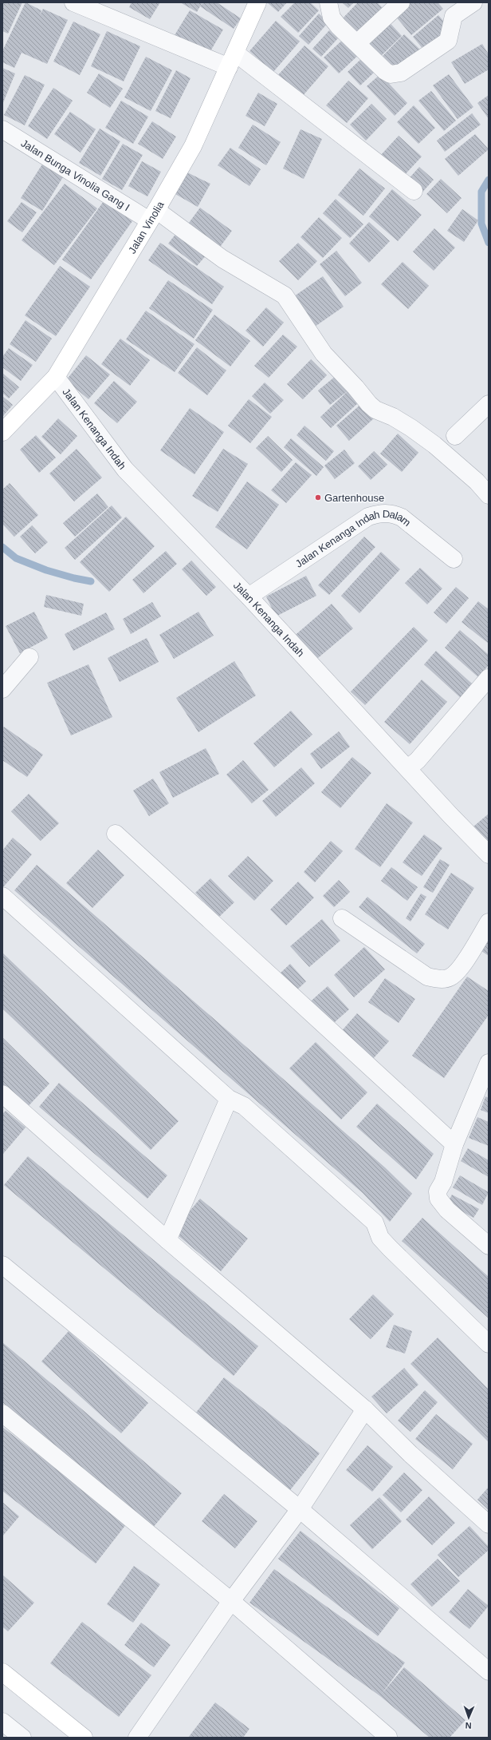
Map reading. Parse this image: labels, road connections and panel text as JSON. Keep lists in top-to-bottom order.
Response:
{
  "streets": {
    "street": [
      "Jalan Bunga Vinolia Gang I",
      "Jalan Vinolia",
      "Jalan Kenanga Indah",
      "Jalan Kenanga Indah Dalam"
    ]
  },
  "crossings": [
    ["Jalan Bunga Vinolia Gang I", "Jalan Vinolia"],
    ["Jalan Vinolia", "Jalan Kenanga Indah"],
    ["Jalan Kenanga Indah", "Jalan Kenanga Indah Dalam"]
  ],
  "places": ["Gartenhouse"],
  "north": "bottom"
}
